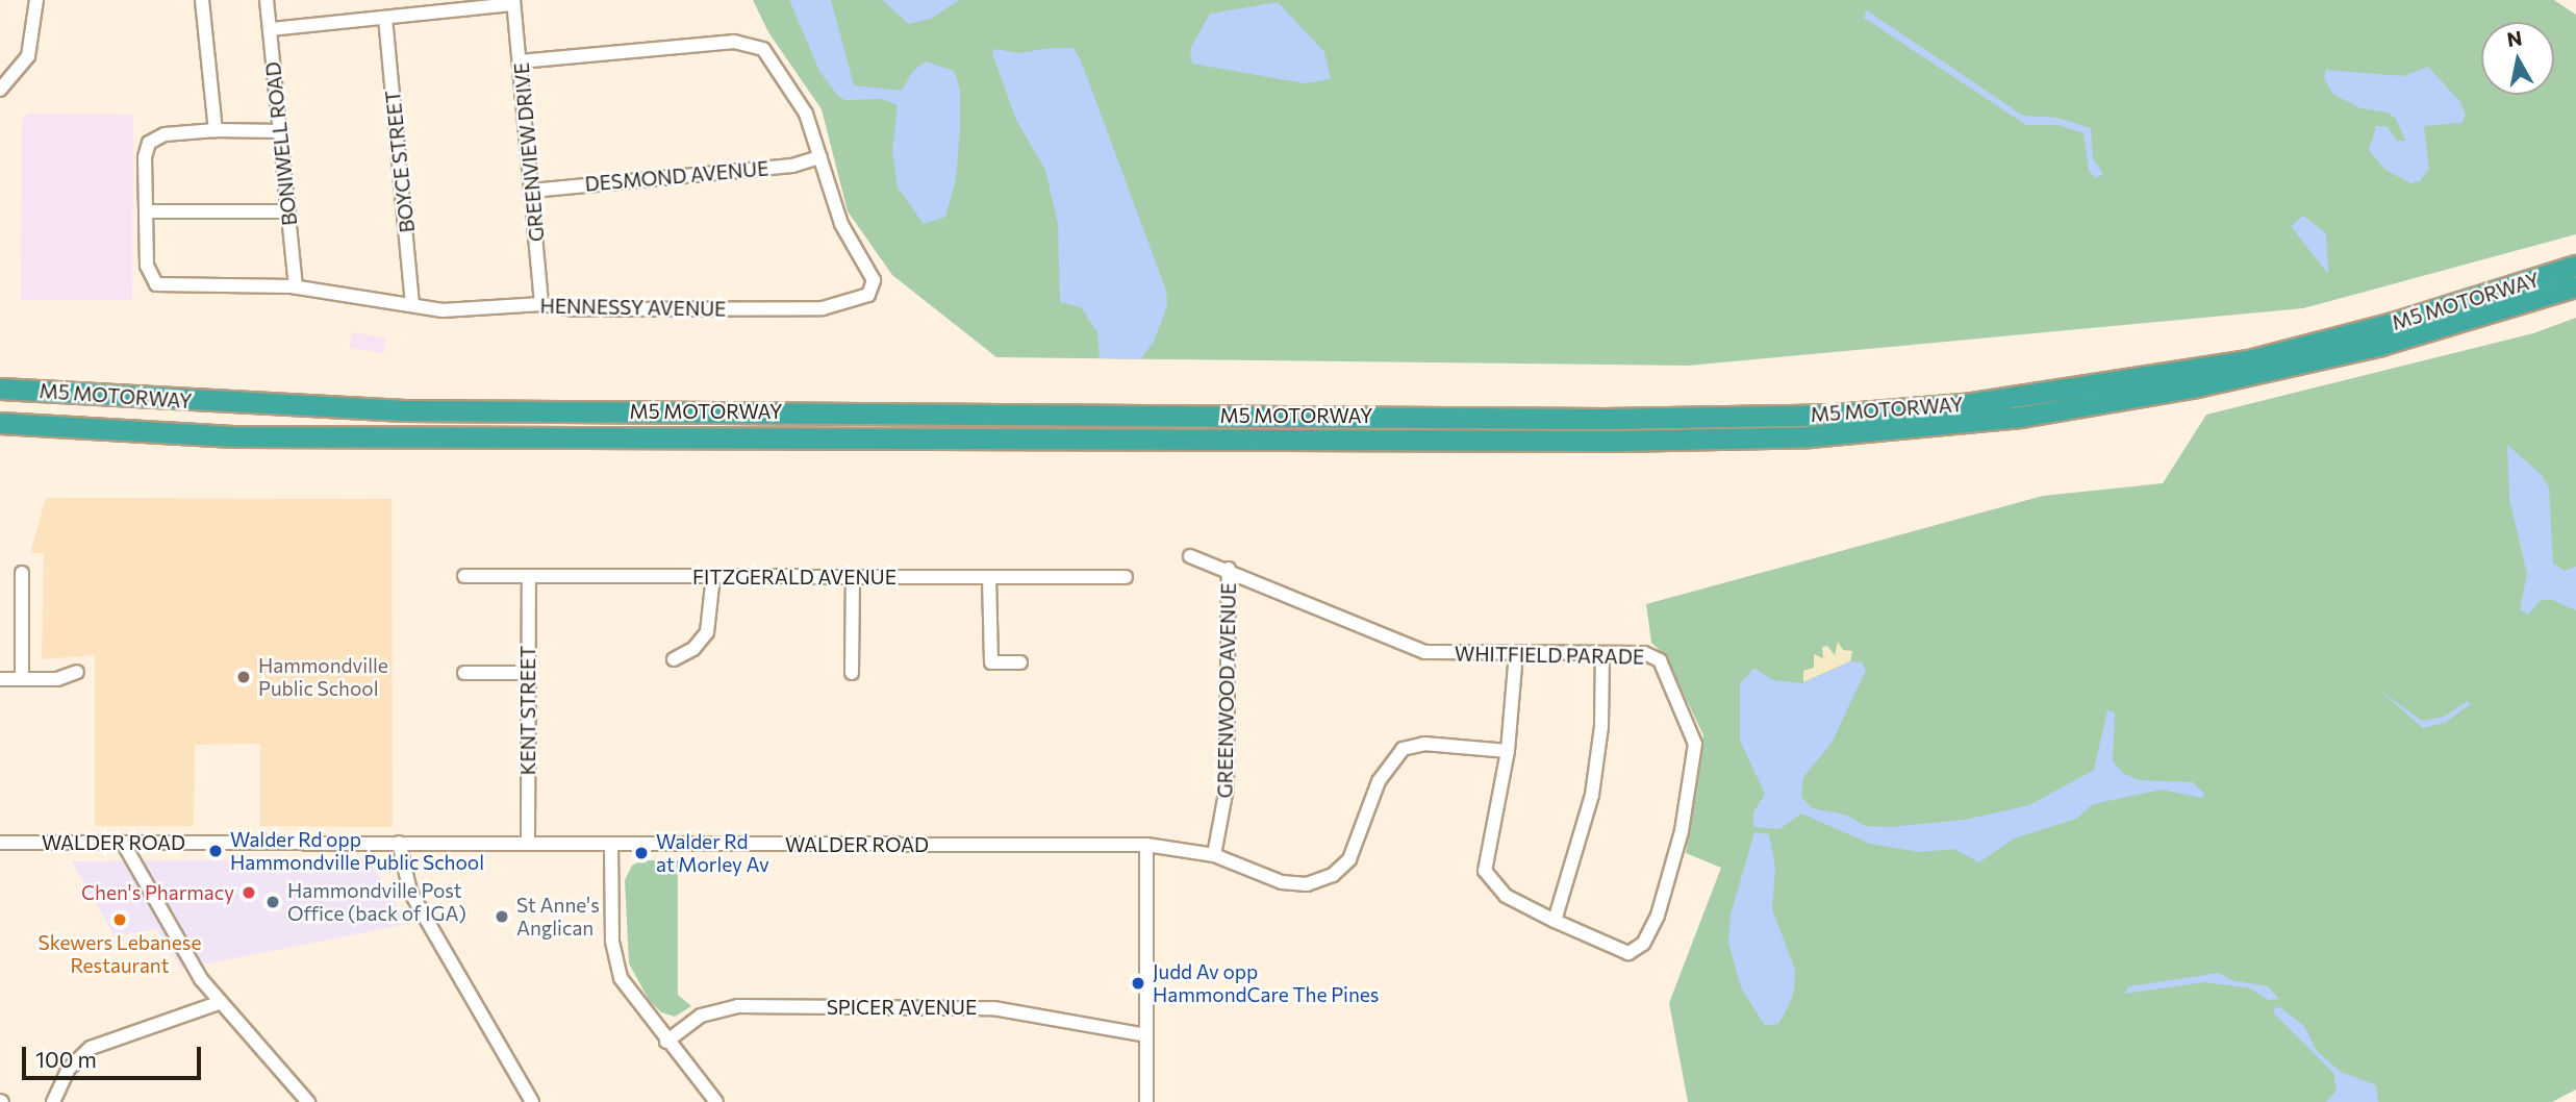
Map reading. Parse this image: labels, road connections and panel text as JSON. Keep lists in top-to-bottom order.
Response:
{
  "streets": {
    "highway": ["M5 MOTORWAY"],
    "street": [
      "BONIWELL ROAD",
      "GREENVIEW DRIVE",
      "BOYCE STREET",
      "DESMOND AVENUE",
      "HENNESSY AVENUE",
      "FITZGERALD AVENUE",
      "WHITFIELD PARADE",
      "GREENWOOD AVENUE",
      "KENT STREET",
      "WALDER ROAD",
      "SPICER AVENUE"
    ]
  },
  "crossings": [
    ["BONIWELL ROAD", "HENNESSY AVENUE"],
    ["GREENVIEW DRIVE", "DESMOND AVENUE"],
    ["GREENVIEW DRIVE", "HENNESSY AVENUE"],
    ["BOYCE STREET", "HENNESSY AVENUE"],
    ["DESMOND AVENUE", "HENNESSY AVENUE"],
    ["FITZGERALD AVENUE", "KENT STREET"],
    ["WHITFIELD PARADE", "GREENWOOD AVENUE"],
    ["GREENWOOD AVENUE", "WALDER ROAD"],
    ["KENT STREET", "WALDER ROAD"]
  ],
  "places": [
    "Hammondville Public School",
    "Walder Rd opp Hammondville Public School",
    "Walder Rd at Morley Av",
    "Chen's Pharmacy",
    "Hammondville Post Office (back of IGA)",
    "St Anne's Anglican",
    "Skewers Lebanese Restaurant",
    "Judd Av opp HammondCare The Pines"
  ],
  "scale_bar": "100 m",
  "north": "top"
}
